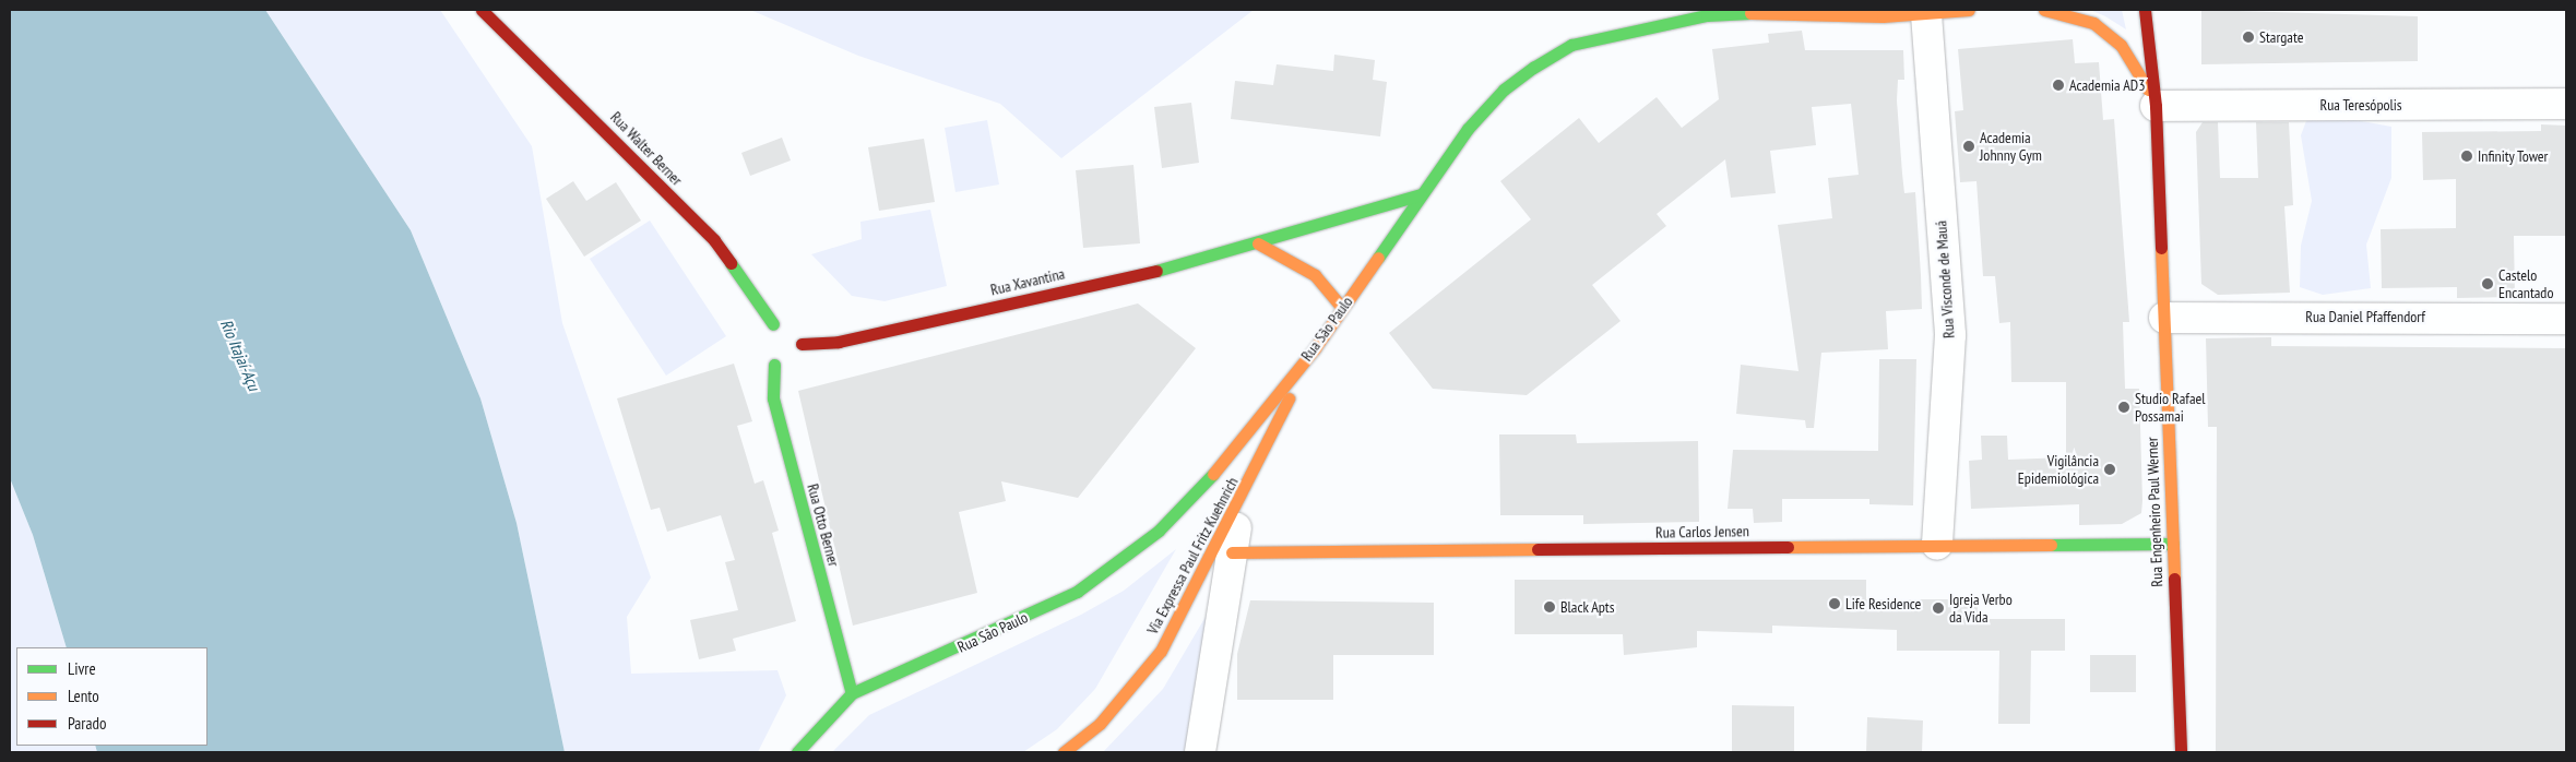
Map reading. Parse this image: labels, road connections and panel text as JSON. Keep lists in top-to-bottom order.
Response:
{
  "streets": {
    "main road": [
      "Rua Walter Berner",
      "Rua Xavantina",
      "Rua São Paulo",
      "Rua Engenheiro Paul Werner",
      "Rua Otto Berner",
      "Rua Carlos Jensen",
      "Via Expressa Paul Fritz Kuehnrich"
    ],
    "street": ["Rua Teresópolis", "Rua Visconde de Mauá", "Rua Daniel Pfaffendorf"]
  },
  "crossings": [
    ["Rua Teresópolis", "Rua Engenheiro Paul Werner"],
    ["Rua Visconde de Mauá", "Rua São Paulo"],
    ["Rua Visconde de Mauá", "Rua Carlos Jensen"],
    ["Rua Xavantina", "Rua São Paulo"],
    ["Rua Daniel Pfaffendorf", "Rua Engenheiro Paul Werner"],
    ["Rua São Paulo", "Rua Otto Berner"],
    ["Rua São Paulo", "Via Expressa Paul Fritz Kuehnrich"],
    ["Rua Engenheiro Paul Werner", "Rua Carlos Jensen"]
  ],
  "water": ["Rio Itajaí-Açu"],
  "places": [
    "Stargate",
    "Academia AD3",
    "Academia Johnny Gym",
    "Infinity Tower",
    "Castelo Encantado",
    "Studio Rafael Possamai",
    "Vigilância Epidemiológica",
    "Life Residence",
    "Black Apts",
    "Igreja Verbo da Vida"
  ],
  "legend": ["Livre", "Lento", "Parado"]
}
